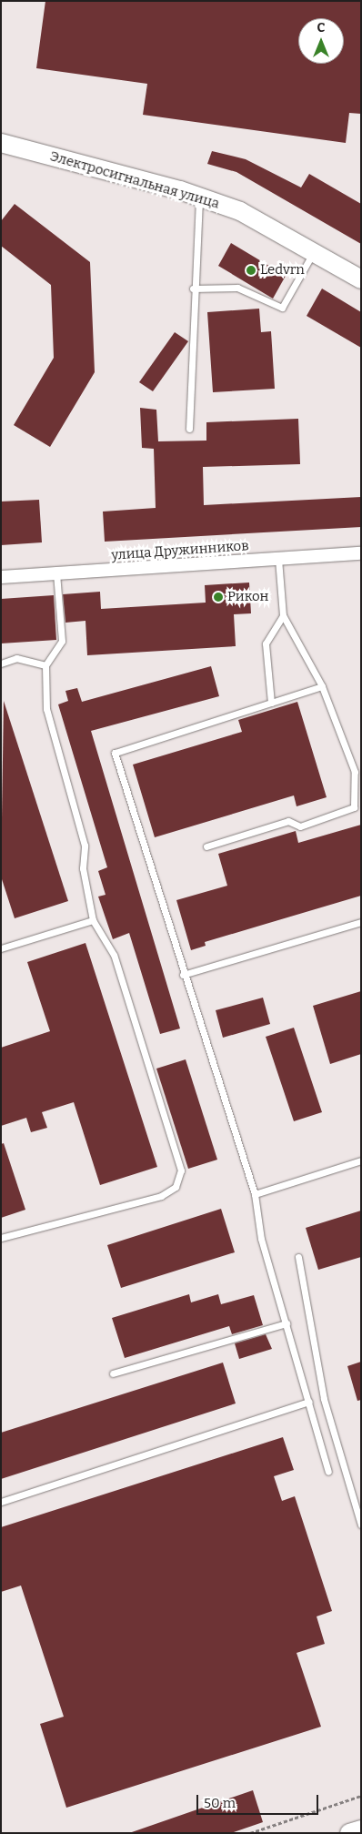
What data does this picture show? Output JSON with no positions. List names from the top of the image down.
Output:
{
  "streets": {
    "street": ["Электросигнальная улица", "улица Дружинников"]
  },
  "places": ["Ledvrn", "Рикон"],
  "scale_bar": "50 m",
  "north": "top"
}
